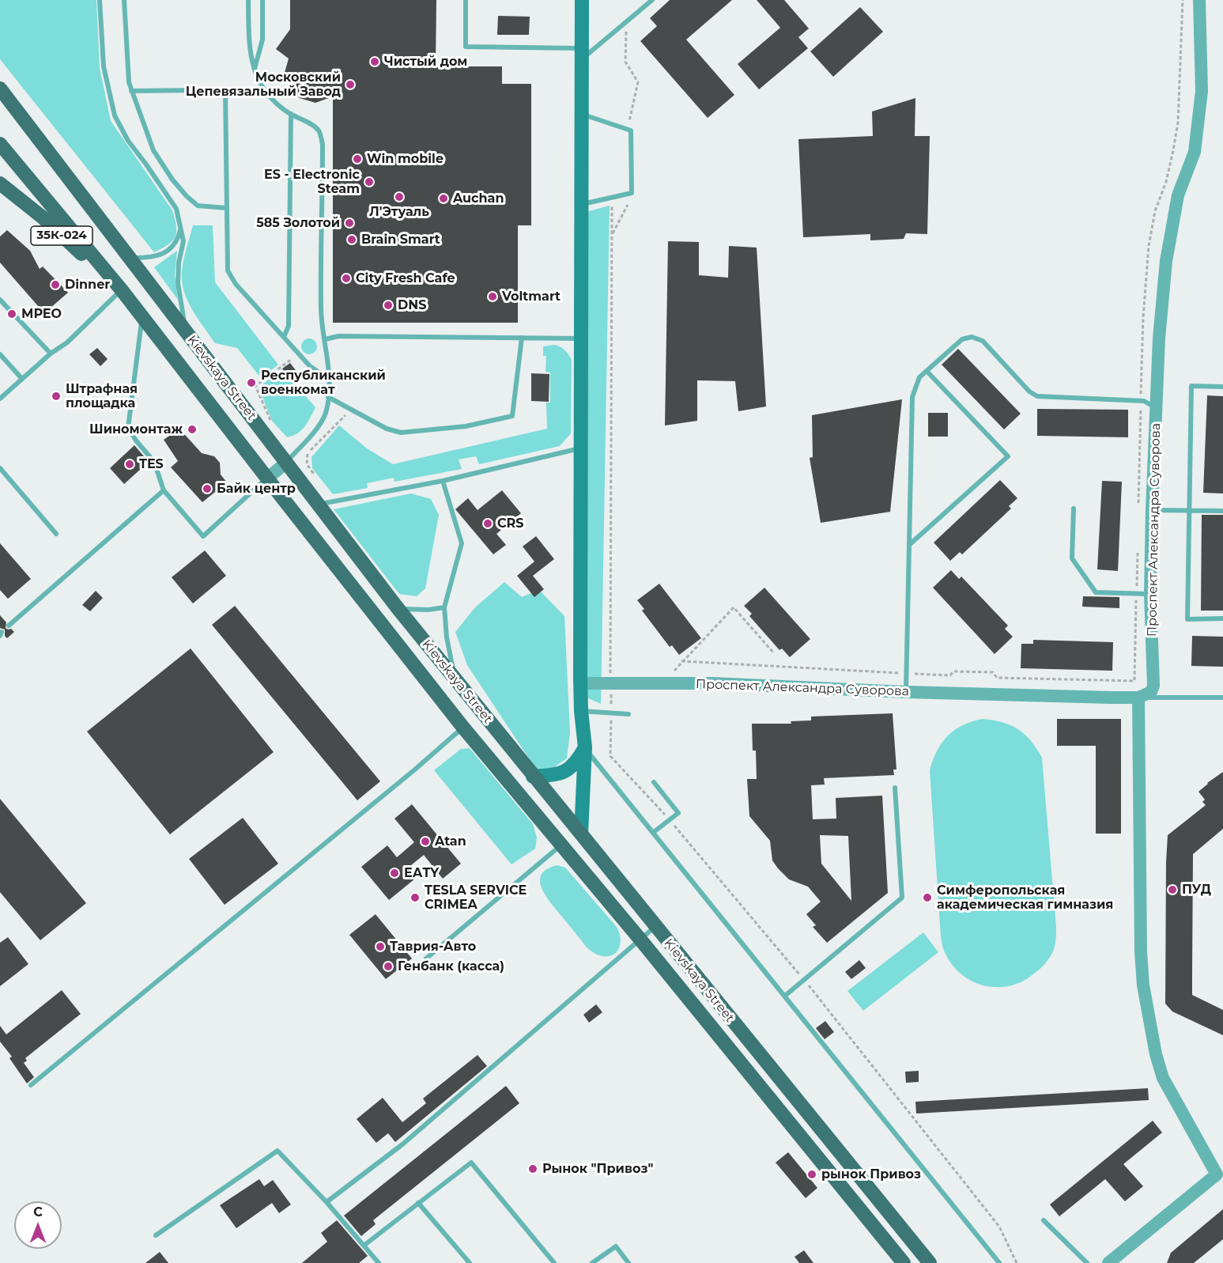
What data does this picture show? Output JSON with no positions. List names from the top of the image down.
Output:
{
  "streets": {
    "main road": ["35К-024", "Kievskaya Street"],
    "street": ["Проспект Александра Суворова"]
  },
  "crossings": [
    ["35К-024", "Kievskaya Street"]
  ],
  "places": [
    "Чистый дом",
    "Московский Цепевязальный Завод",
    "Win mobile",
    "ES - Electronic Steam",
    "Л'Этуаль",
    "Auchan",
    "585 Золотой",
    "Brain Smart",
    "City Fresh Cafe",
    "Dinner",
    "Voltmart",
    "DNS",
    "МРЕО",
    "Республиканский военкомат",
    "Штрафная площадка",
    "Шиномонтаж",
    "TES",
    "Байк центр",
    "CRS",
    "Atan",
    "EАTY",
    "ПУД",
    "TESLA SERVICE CRIMEA",
    "Симферопольская академическая гимназия",
    "Таврия-Авто",
    "Генбанк (касса)",
    "Рынок \"Привоз\"",
    "рынок Привоз"
  ],
  "north": "top"
}
